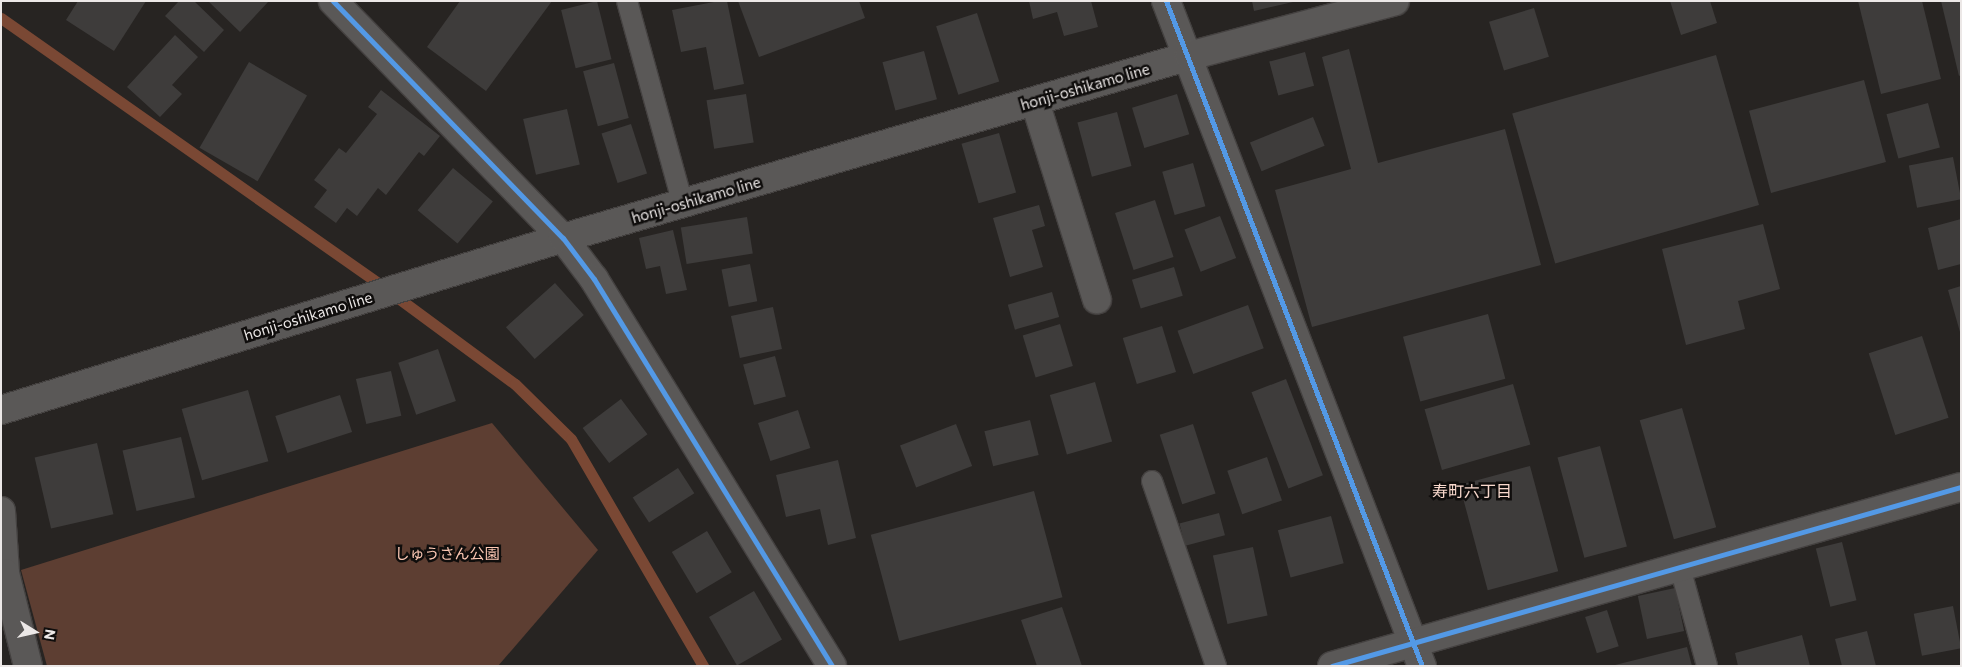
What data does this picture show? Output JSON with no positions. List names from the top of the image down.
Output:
{
  "streets": {
    "street": ["honji-oshikamo line"]
  },
  "districts": ["寿町六丁目"],
  "parks": ["しゅうさん公園"],
  "north": "right"
}
